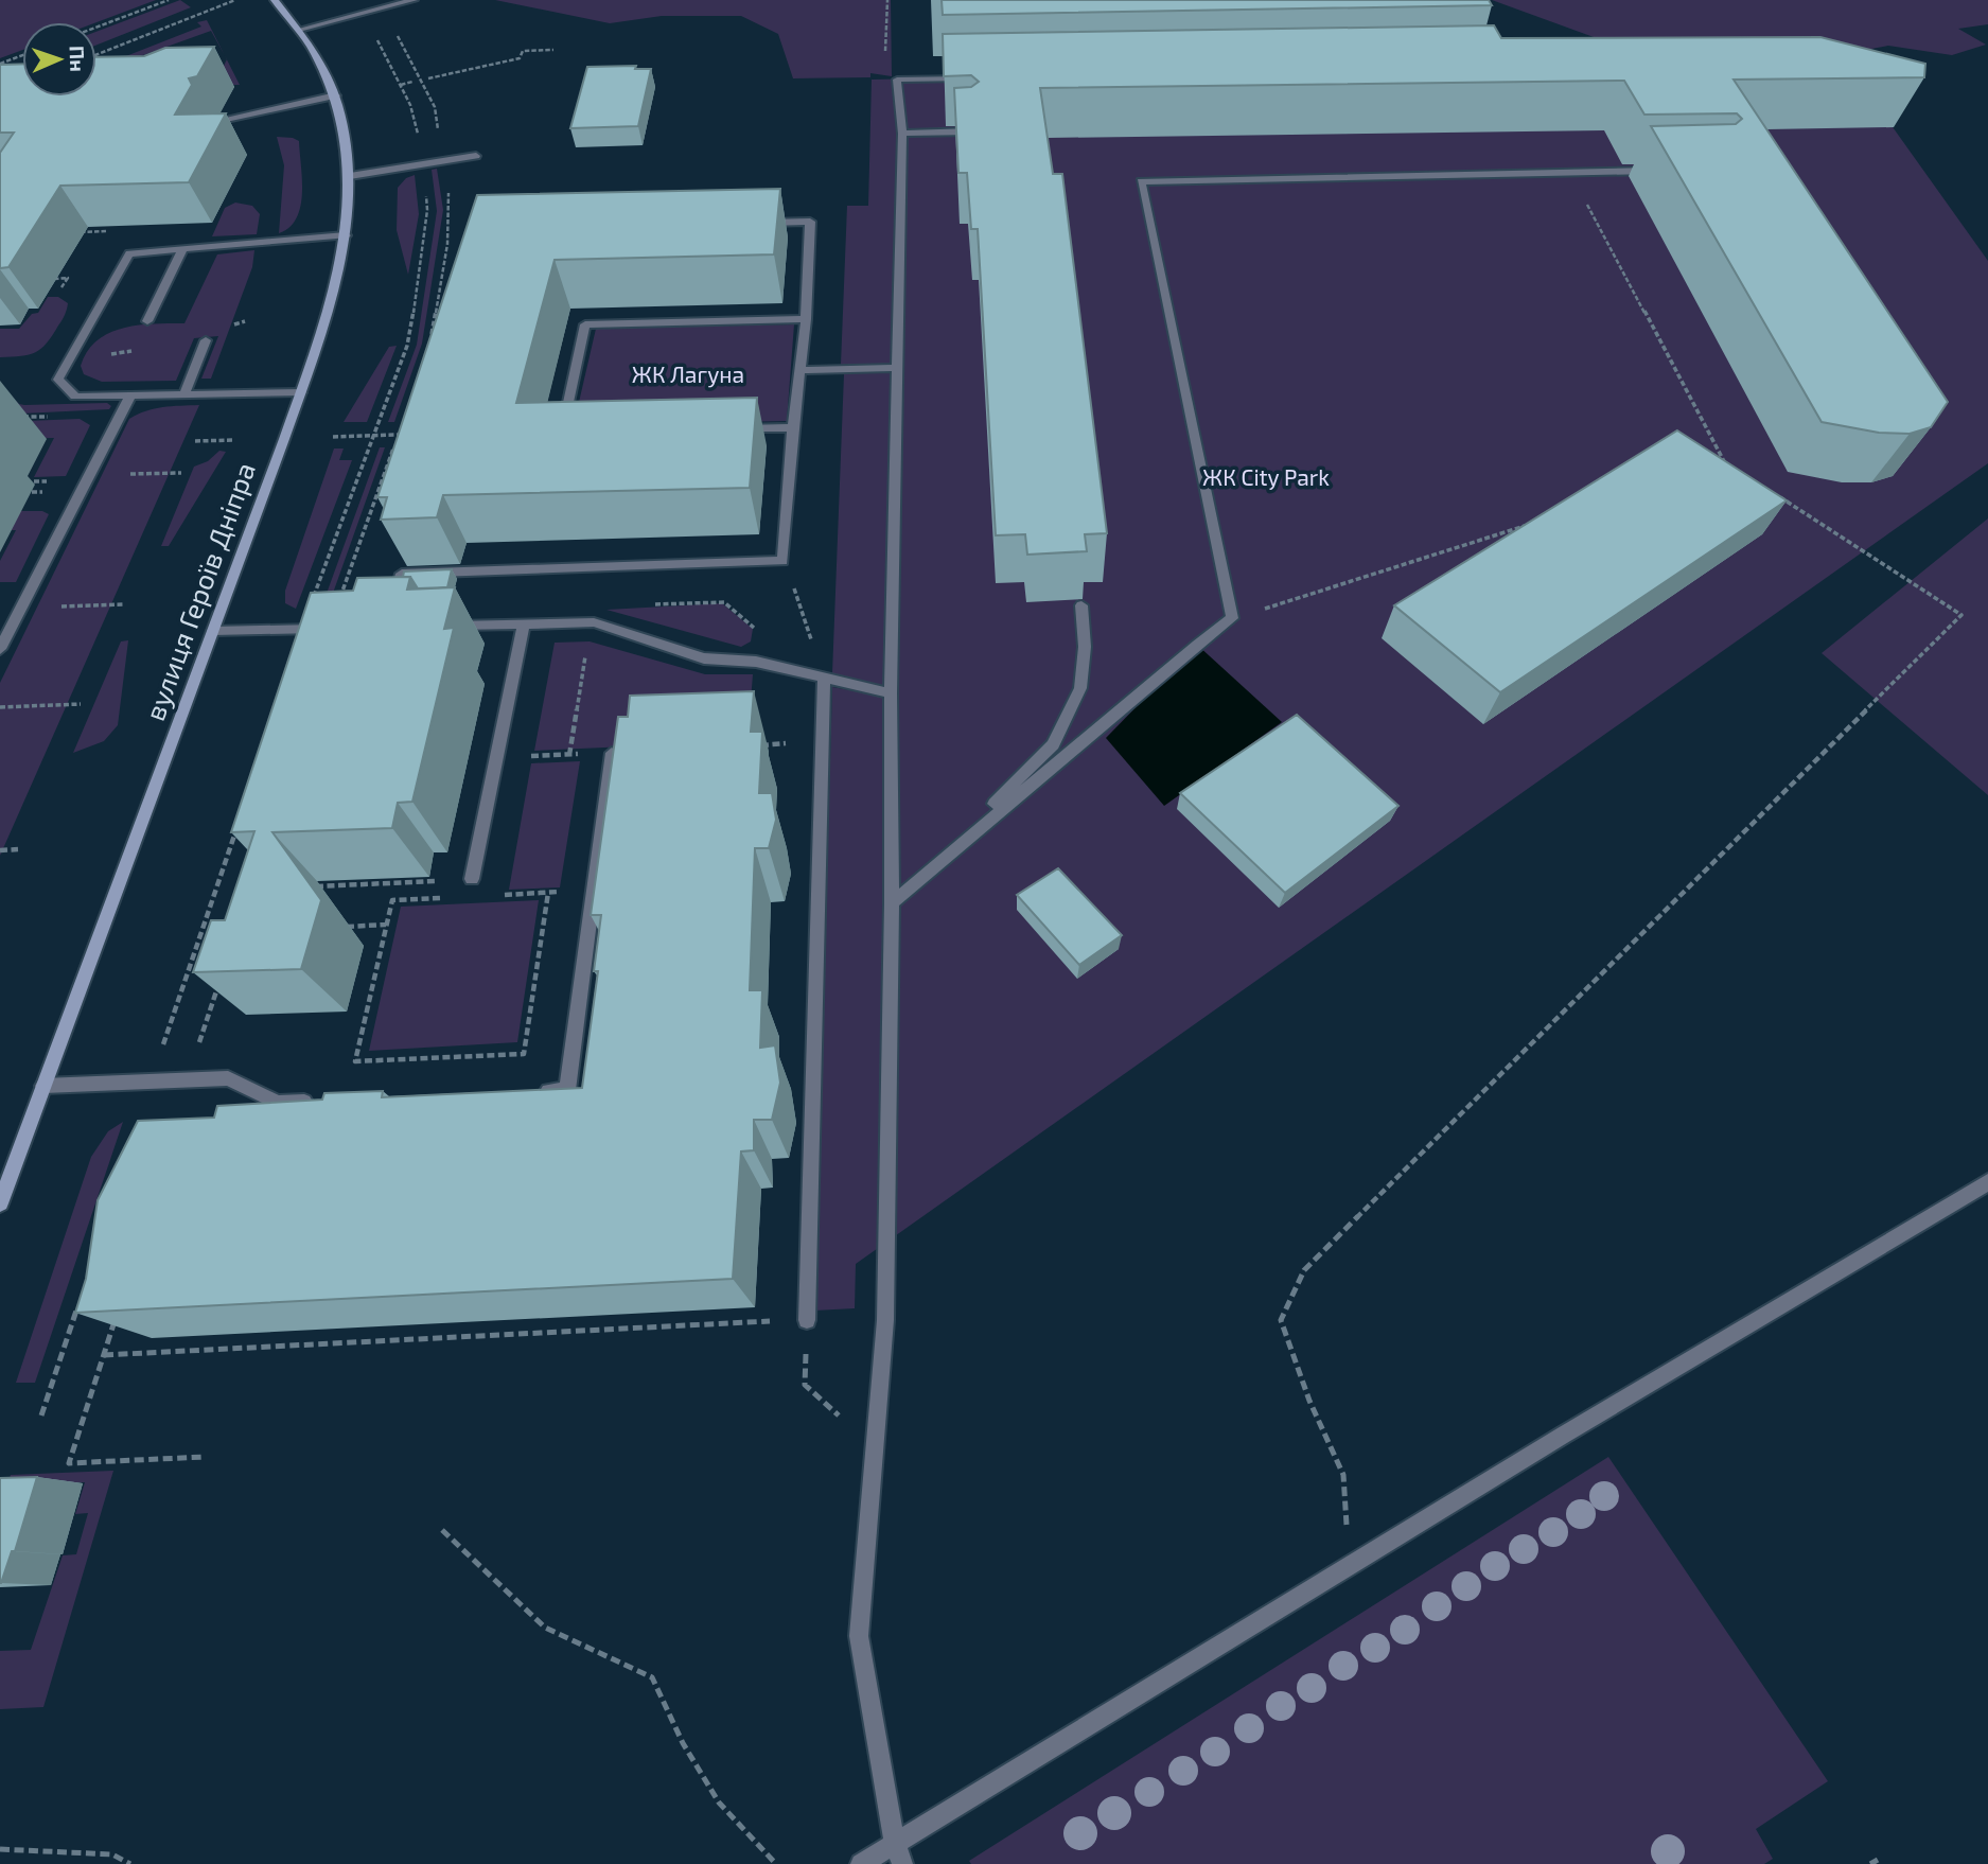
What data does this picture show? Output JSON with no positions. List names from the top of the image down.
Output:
{
  "streets": {
    "main road": ["вулиця Героїв Дніпра"]
  },
  "parks": ["ЖК Лагуна", "ЖК City Park"],
  "north": "right"
}
